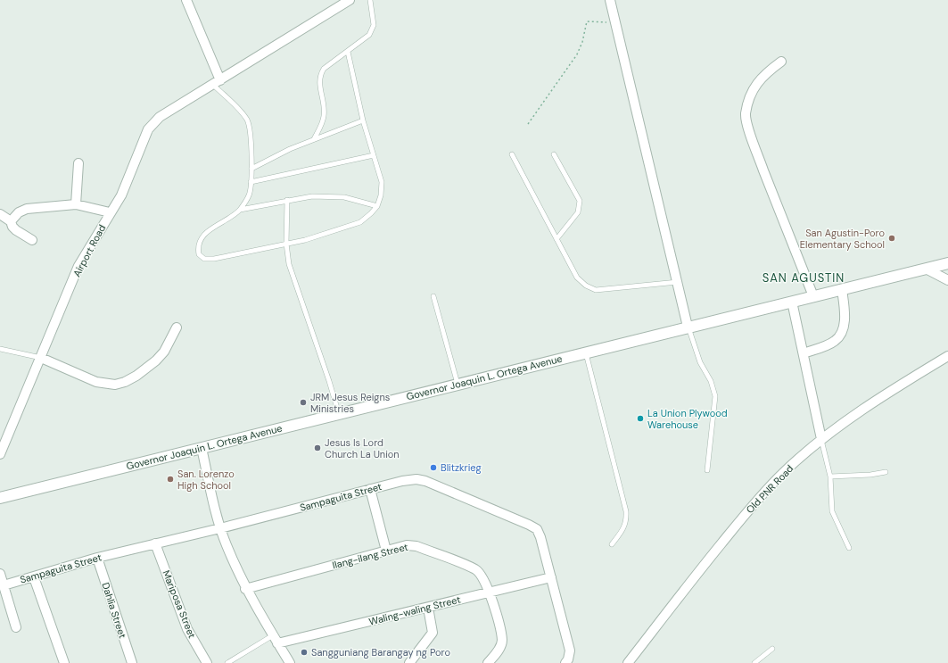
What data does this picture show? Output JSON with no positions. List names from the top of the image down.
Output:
{
  "streets": {
    "street": [
      "Airport Road",
      "Governor Joaquin L. Ortega Avenue",
      "Old PNR Road",
      "Sampaguita Street",
      "Ilang-ilang Street",
      "Mariposa Street",
      "Dahlia Street",
      "Waling-waling Street"
    ]
  },
  "crossings": [
    ["Sampaguita Street", "Mariposa Street"],
    ["Sampaguita Street", "Dahlia Street"],
    ["Sampaguita Street", "Waling-waling Street"],
    ["Ilang-ilang Street", "Waling-waling Street"]
  ],
  "districts": ["SAN AGUSTIN"],
  "places": [
    "San Agustin-Poro Elementary School",
    "JRM Jesus Reigns Ministries",
    "La Union Plywood Warehouse",
    "Jesus Is Lord Church La Union",
    "Blitzkrieg",
    "San. Lorenzo High School",
    "Sangguniang Barangay ng Poro"
  ]
}
